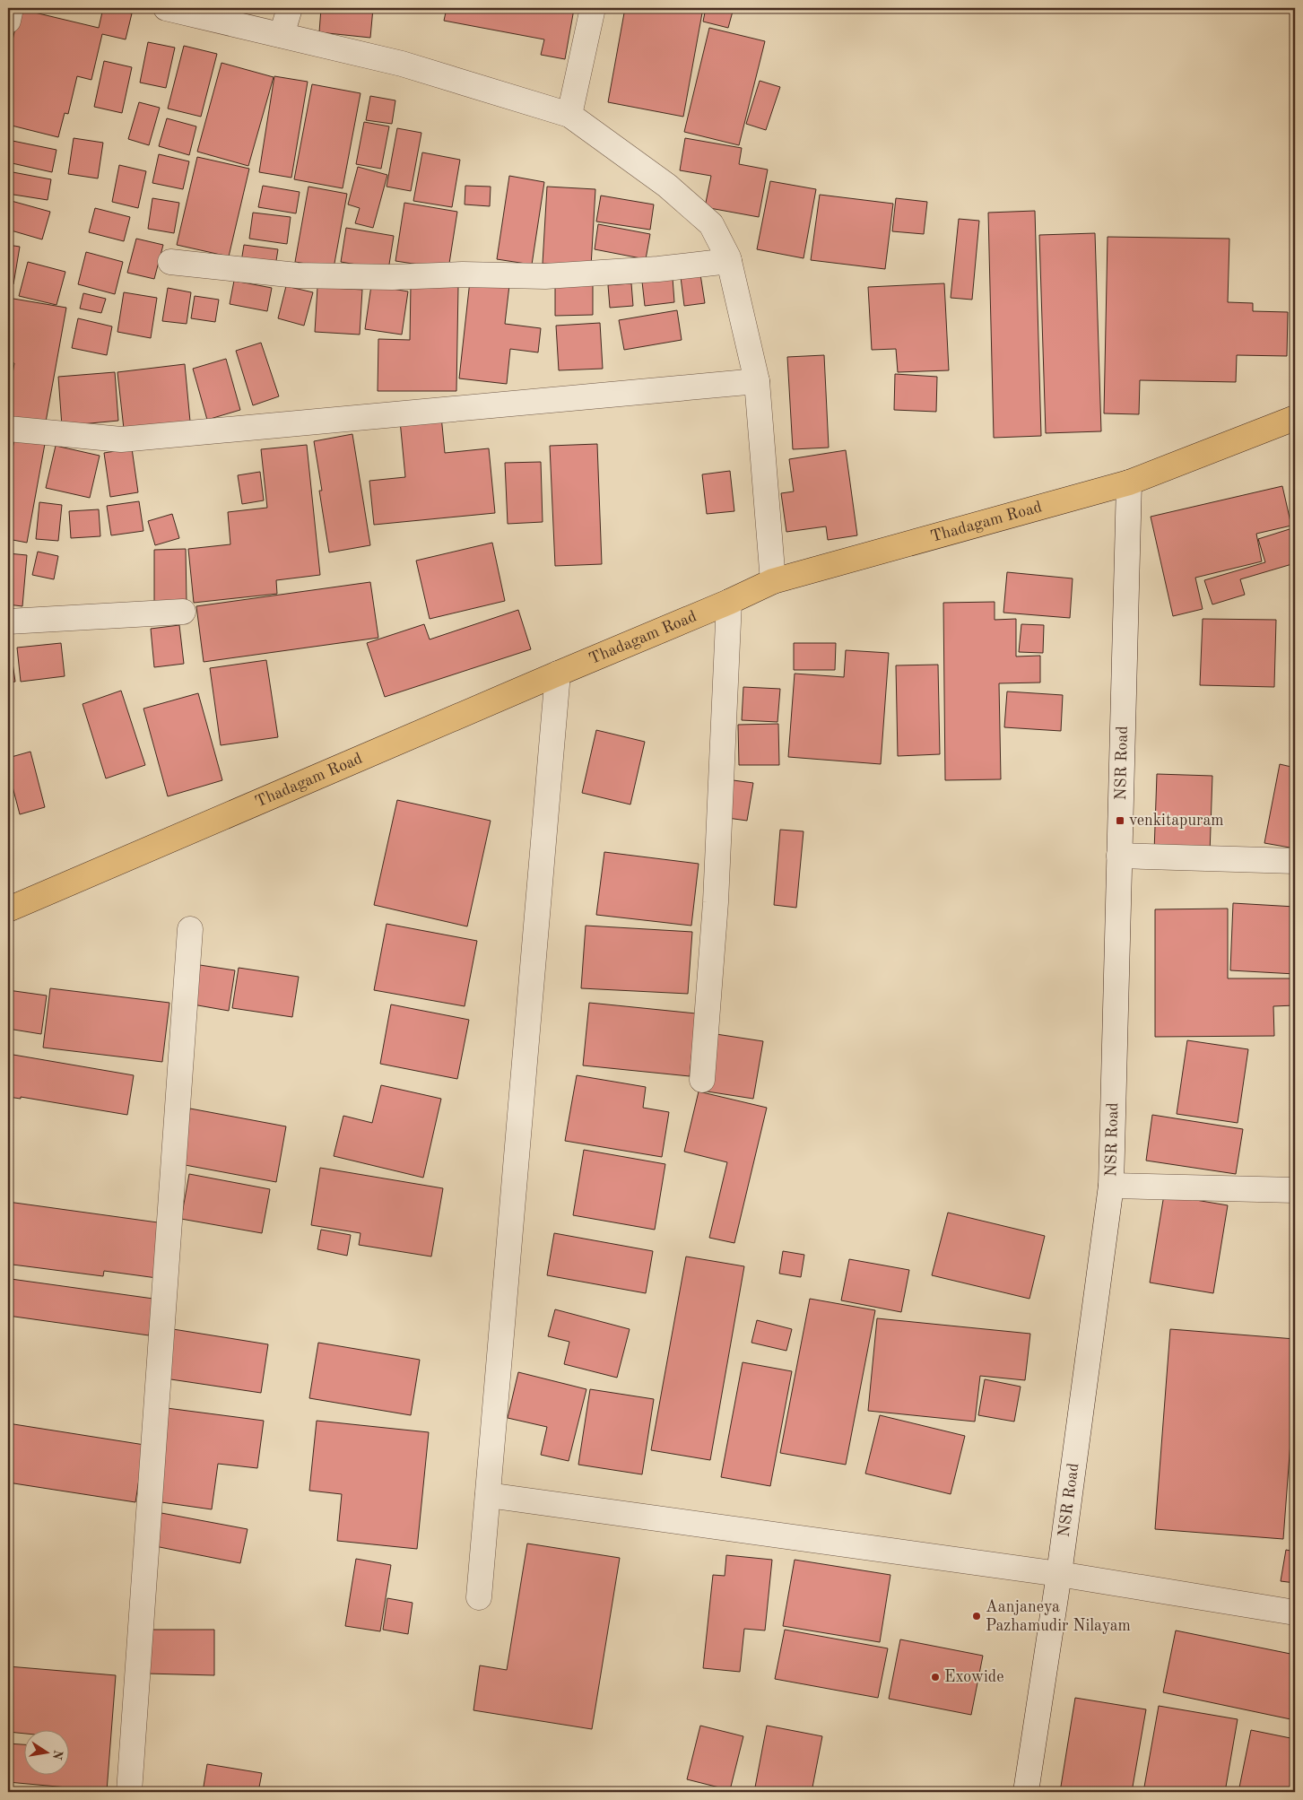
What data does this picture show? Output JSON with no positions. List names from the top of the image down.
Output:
{
  "streets": {
    "main road": ["Thadagam Road"],
    "street": ["NSR Road"]
  },
  "crossings": [
    ["Thadagam Road", "NSR Road"]
  ],
  "places": {
    "transit": ["venkitapuram"],
    "other": ["Aanjaneya Pazhamudir Nilayam", "Exowide"]
  },
  "north": "right"
}
